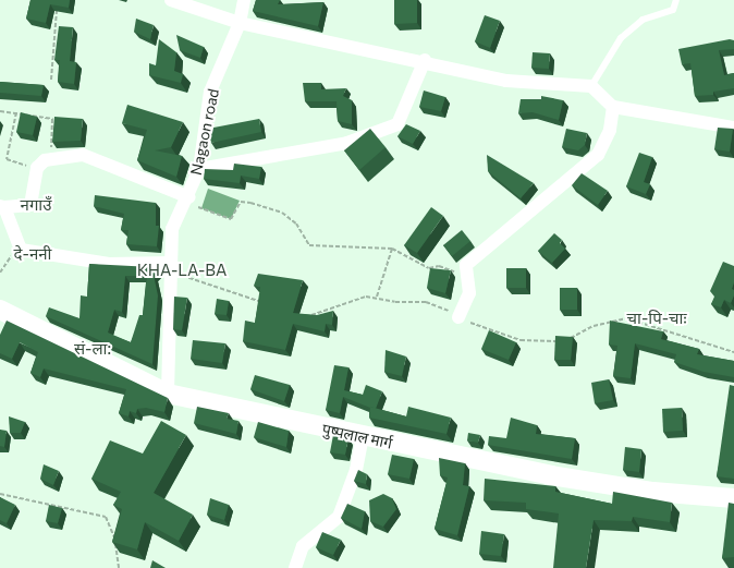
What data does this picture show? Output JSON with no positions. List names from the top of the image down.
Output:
{
  "streets": {
    "street": ["Nagaon road", "पुष्पलाल मार्ग"]
  },
  "crossings": [
    ["Nagaon road", "पुष्पलाल मार्ग"]
  ],
  "districts": [
    "नगाउँ",
    "दे-ननी",
    "KHA-LA-BA",
    "चा-पि-चाः",
    "सं-ला:"
  ]
}
